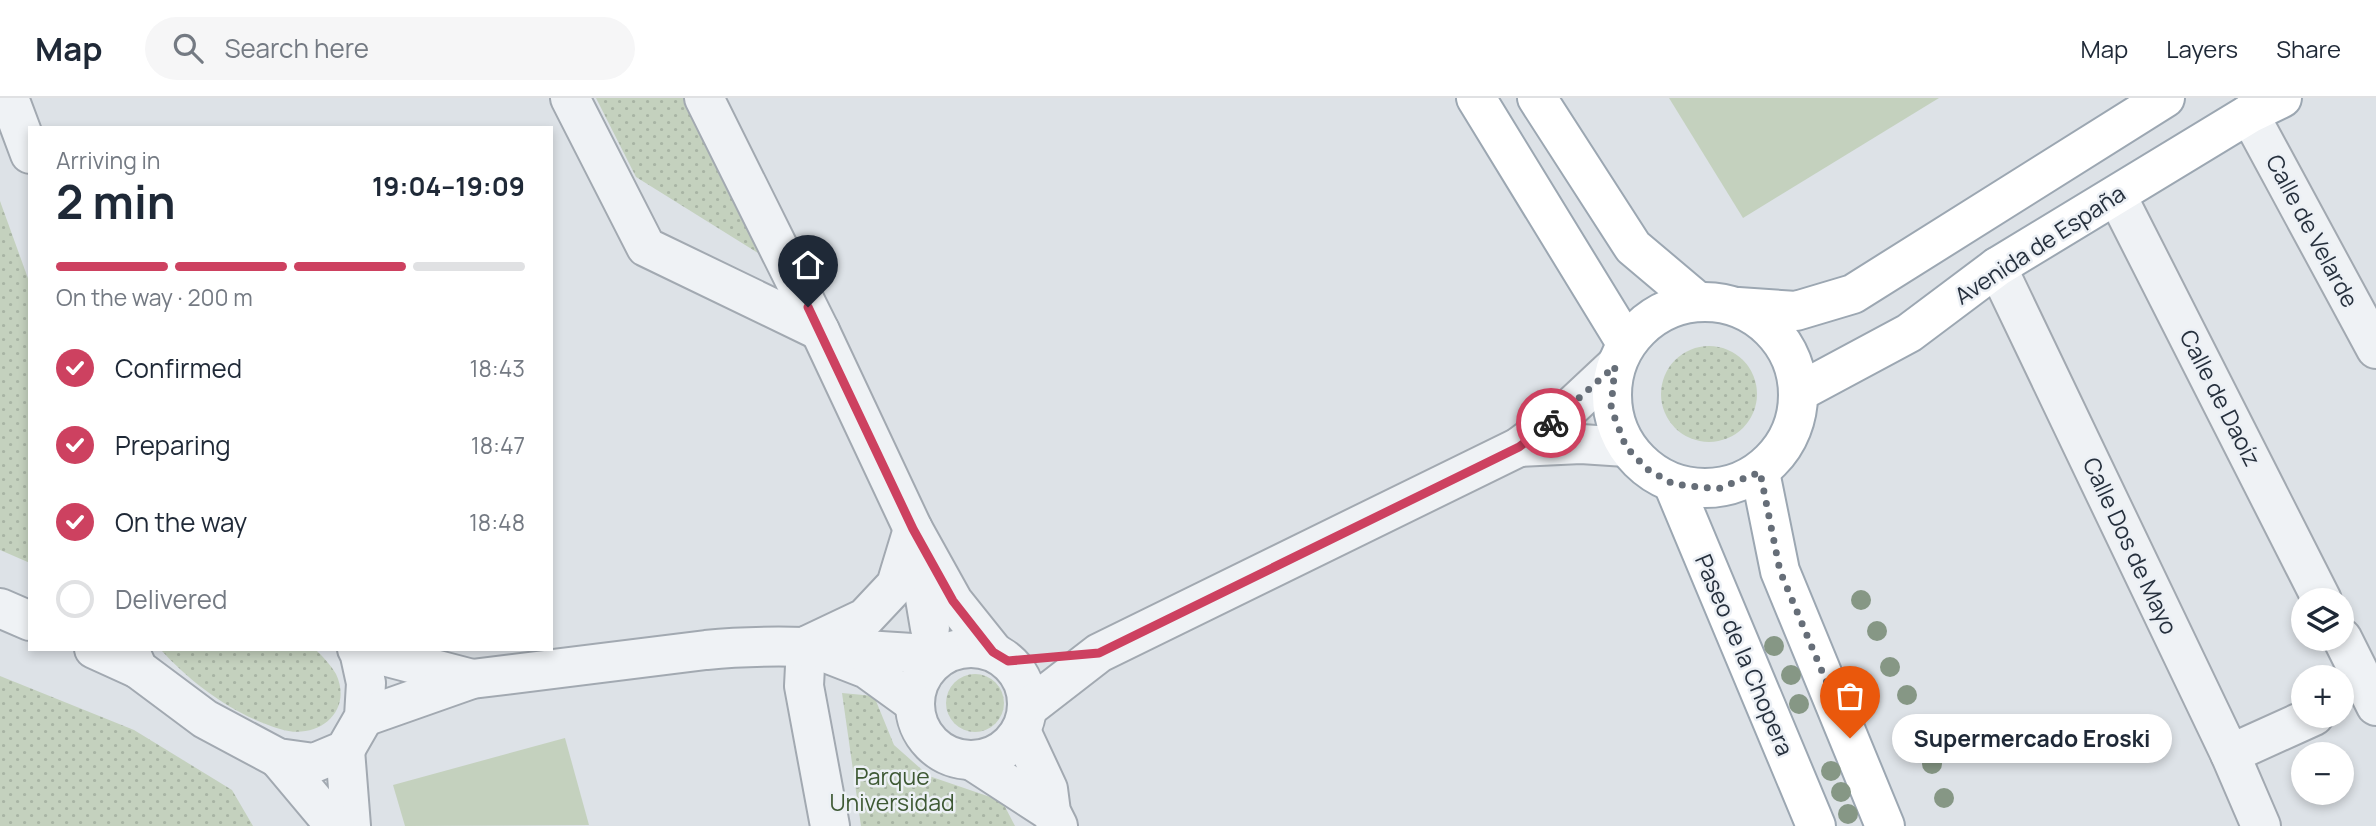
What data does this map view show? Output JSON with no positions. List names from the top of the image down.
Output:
{
  "streets": {
    "main road": ["Avenida de España", "Paseo de la Chopera"],
    "street": ["Calle de Velarde", "Calle de Daoíz", "Calle Dos de Mayo"]
  },
  "crossings": [
    ["Calle de Velarde", "Avenida de España"],
    ["Avenida de España", "Calle de Daoíz"],
    ["Avenida de España", "Calle Dos de Mayo"],
    ["Avenida de España", "Paseo de la Chopera"]
  ],
  "parks": ["Parque Universidad"],
  "places": ["Supermercado Eroski"],
  "page": {
    "header": "Map",
    "search": "Search here",
    "nav": ["Map", "Layers", "Share"],
    "heading": ["2 min", "Arriving in", "19:04–19:09"],
    "bar": "On the way · 200 m",
    "list": [
      ["Confirmed", "18:43"],
      ["Preparing", "18:47"],
      ["On the way", "18:48"],
      "Delivered"
    ],
    "map_buttons": ["+", "−"],
    "bubble": "Supermercado Eroski"
  }
}
